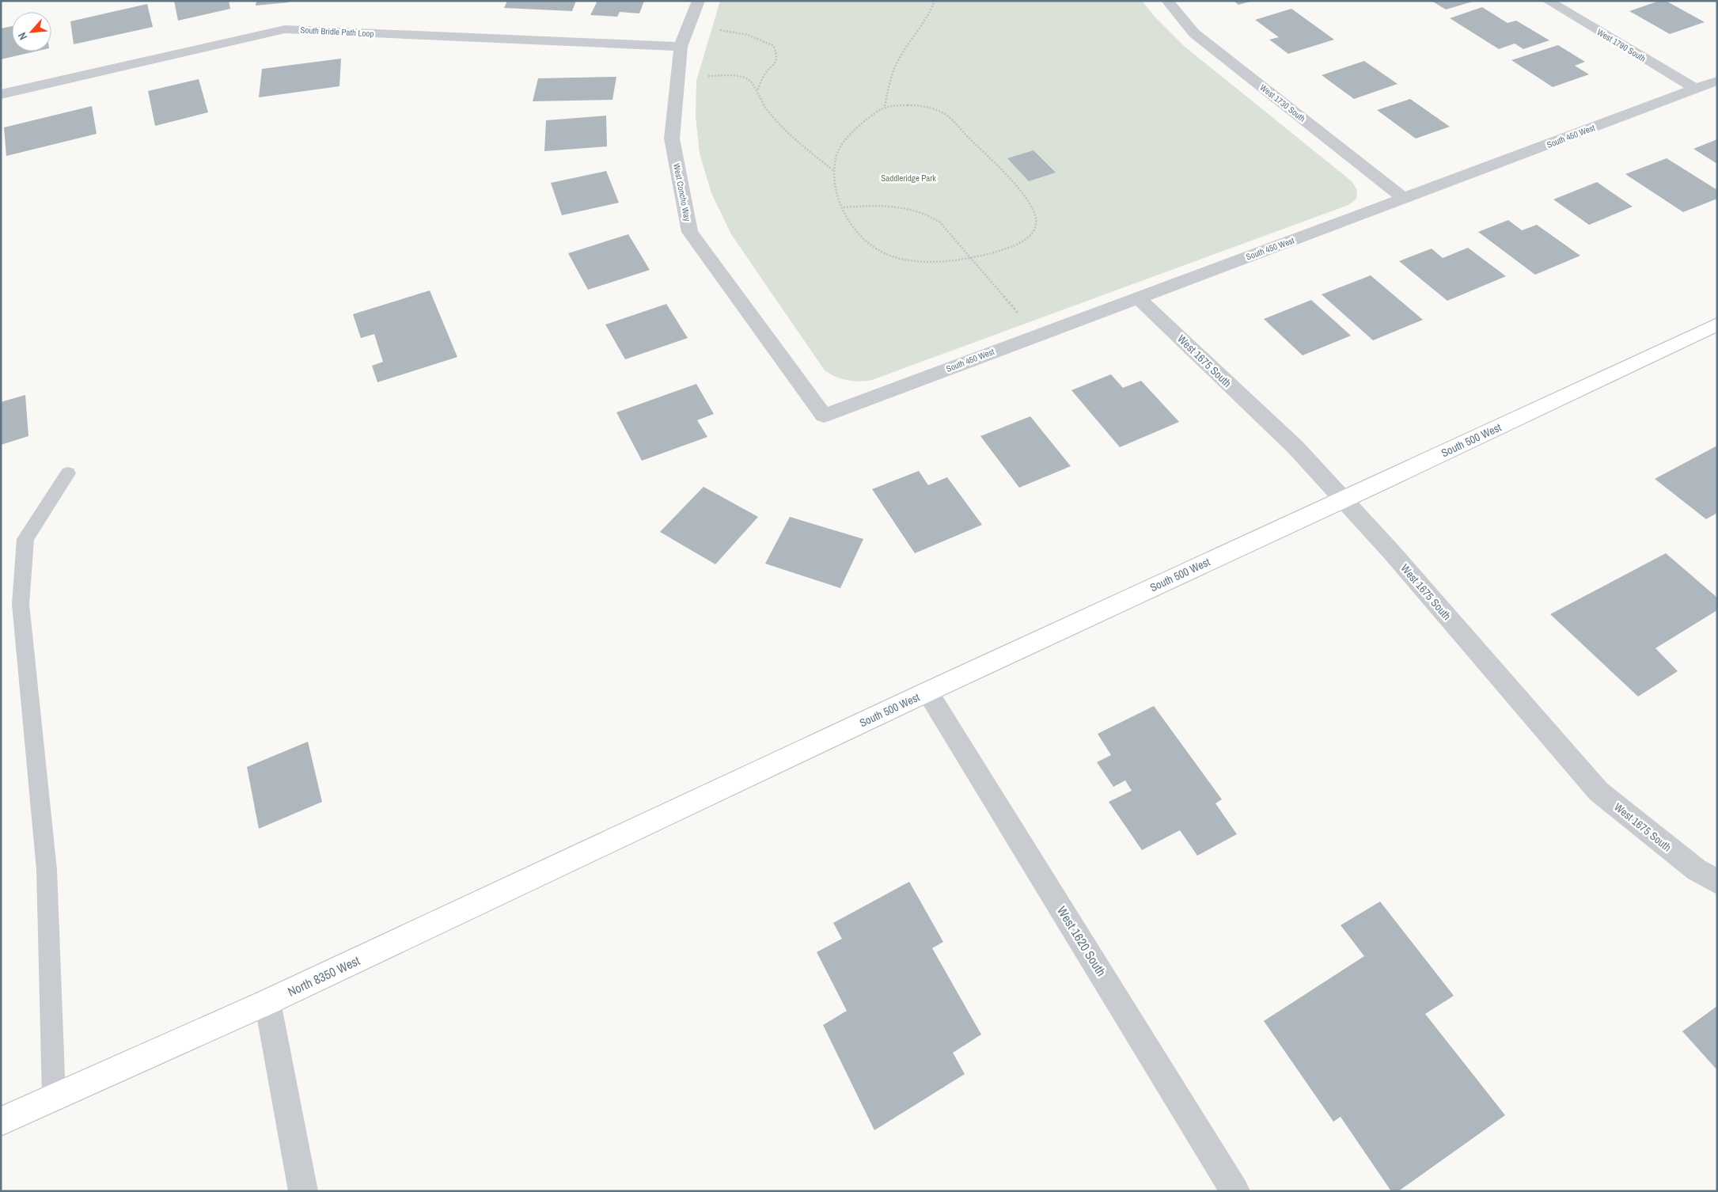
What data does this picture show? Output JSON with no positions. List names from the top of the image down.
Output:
{
  "streets": {
    "street": [
      "South Bridle Path Loop",
      "West 1790 South",
      "West 1730 South",
      "South 450 West",
      "West Concho Way",
      "West 1675 South",
      "South 500 West",
      "West 1620 South",
      "North 8350 West"
    ]
  },
  "crossings": [
    ["South Bridle Path Loop", "West Concho Way"],
    ["West 1790 South", "South 450 West"],
    ["West 1730 South", "South 450 West"],
    ["South 450 West", "West Concho Way"],
    ["South 450 West", "West 1675 South"],
    ["West 1675 South", "South 500 West"],
    ["South 500 West", "West 1620 South"],
    ["South 500 West", "North 8350 West"]
  ],
  "parks": ["Saddleridge Park"],
  "north": "bottom left"
}
